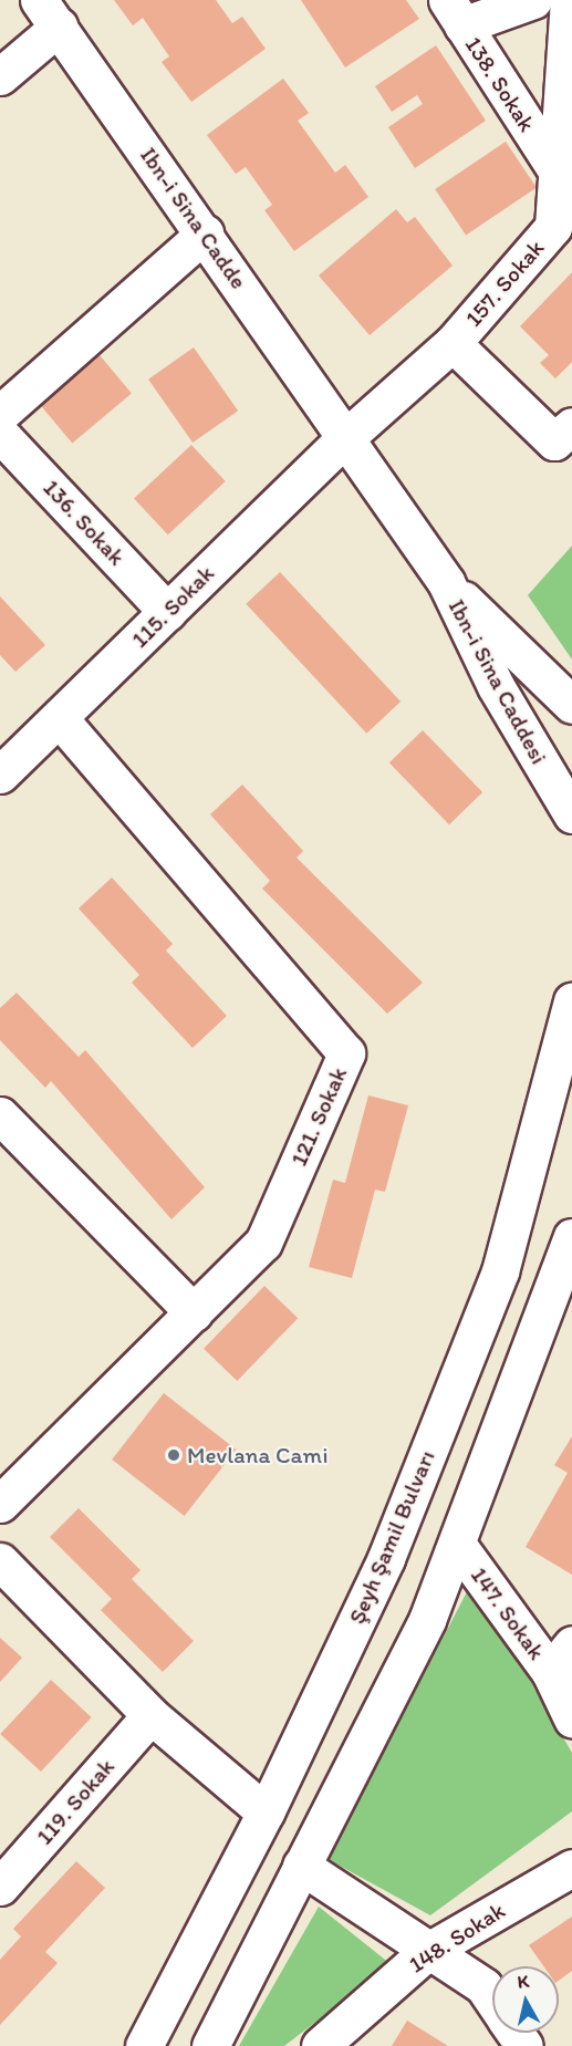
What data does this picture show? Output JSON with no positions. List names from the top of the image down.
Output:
{
  "streets": {
    "street": [
      "138. Sokak",
      "Ibn-i Sina Cadde",
      "157. Sokak",
      "136. Sokak",
      "115. Sokak",
      "Ibn-i Sina Caddesi",
      "121. Sokak",
      "Şeyh Şamil Bulvarı",
      "147. Sokak",
      "119. Sokak",
      "148. Sokak"
    ]
  },
  "crossings": [
    ["138. Sokak", "157. Sokak"],
    ["Ibn-i Sina Cadde", "157. Sokak"],
    ["Ibn-i Sina Cadde", "115. Sokak"],
    ["Ibn-i Sina Cadde", "Ibn-i Sina Caddesi"],
    ["157. Sokak", "115. Sokak"],
    ["157. Sokak", "Ibn-i Sina Caddesi"],
    ["136. Sokak", "115. Sokak"],
    ["115. Sokak", "Ibn-i Sina Caddesi"],
    ["115. Sokak", "121. Sokak"]
  ],
  "places": ["Mevlana Cami"],
  "north": "top"
}
